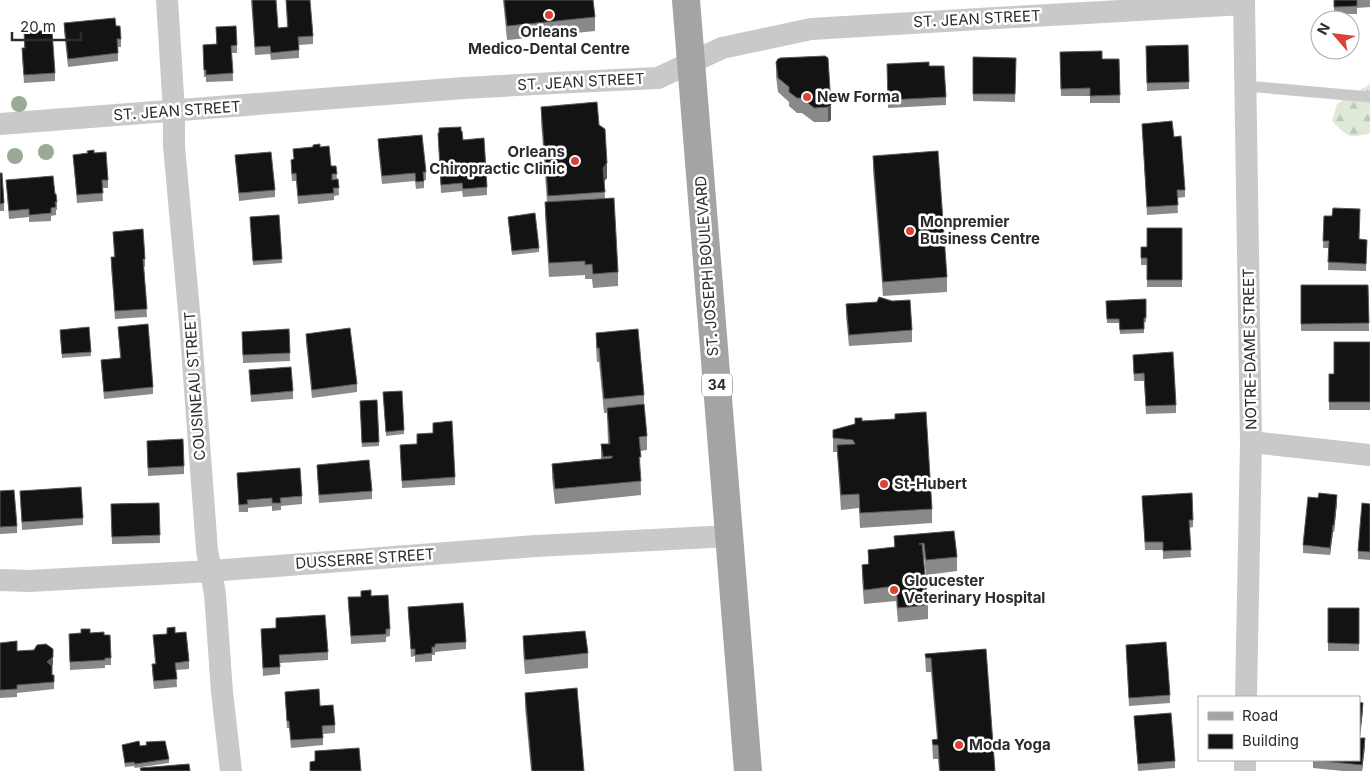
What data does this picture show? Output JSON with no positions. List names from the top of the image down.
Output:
{
  "streets": {
    "main road": ["ST. JOSEPH BOULEVARD", "34"],
    "street": [
      "ST. JEAN STREET",
      "NOTRE-DAME STREET",
      "COUSINEAU STREET",
      "DUSSERRE STREET"
    ]
  },
  "crossings": [
    ["ST. JEAN STREET", "ST. JOSEPH BOULEVARD"],
    ["ST. JEAN STREET", "NOTRE-DAME STREET"],
    ["ST. JEAN STREET", "COUSINEAU STREET"],
    ["ST. JOSEPH BOULEVARD", "DUSSERRE STREET"],
    ["COUSINEAU STREET", "DUSSERRE STREET"]
  ],
  "places": [
    "Orleans Medico-Dental Centre",
    "New Forma",
    "Orleans Chiropractic Clinic",
    "Monpremier Business Centre",
    "St-Hubert",
    "Gloucester Veterinary Hospital",
    "Moda Yoga"
  ],
  "legend": ["Road", "Building"],
  "scale_bar": "20 m",
  "north": "top left"
}
